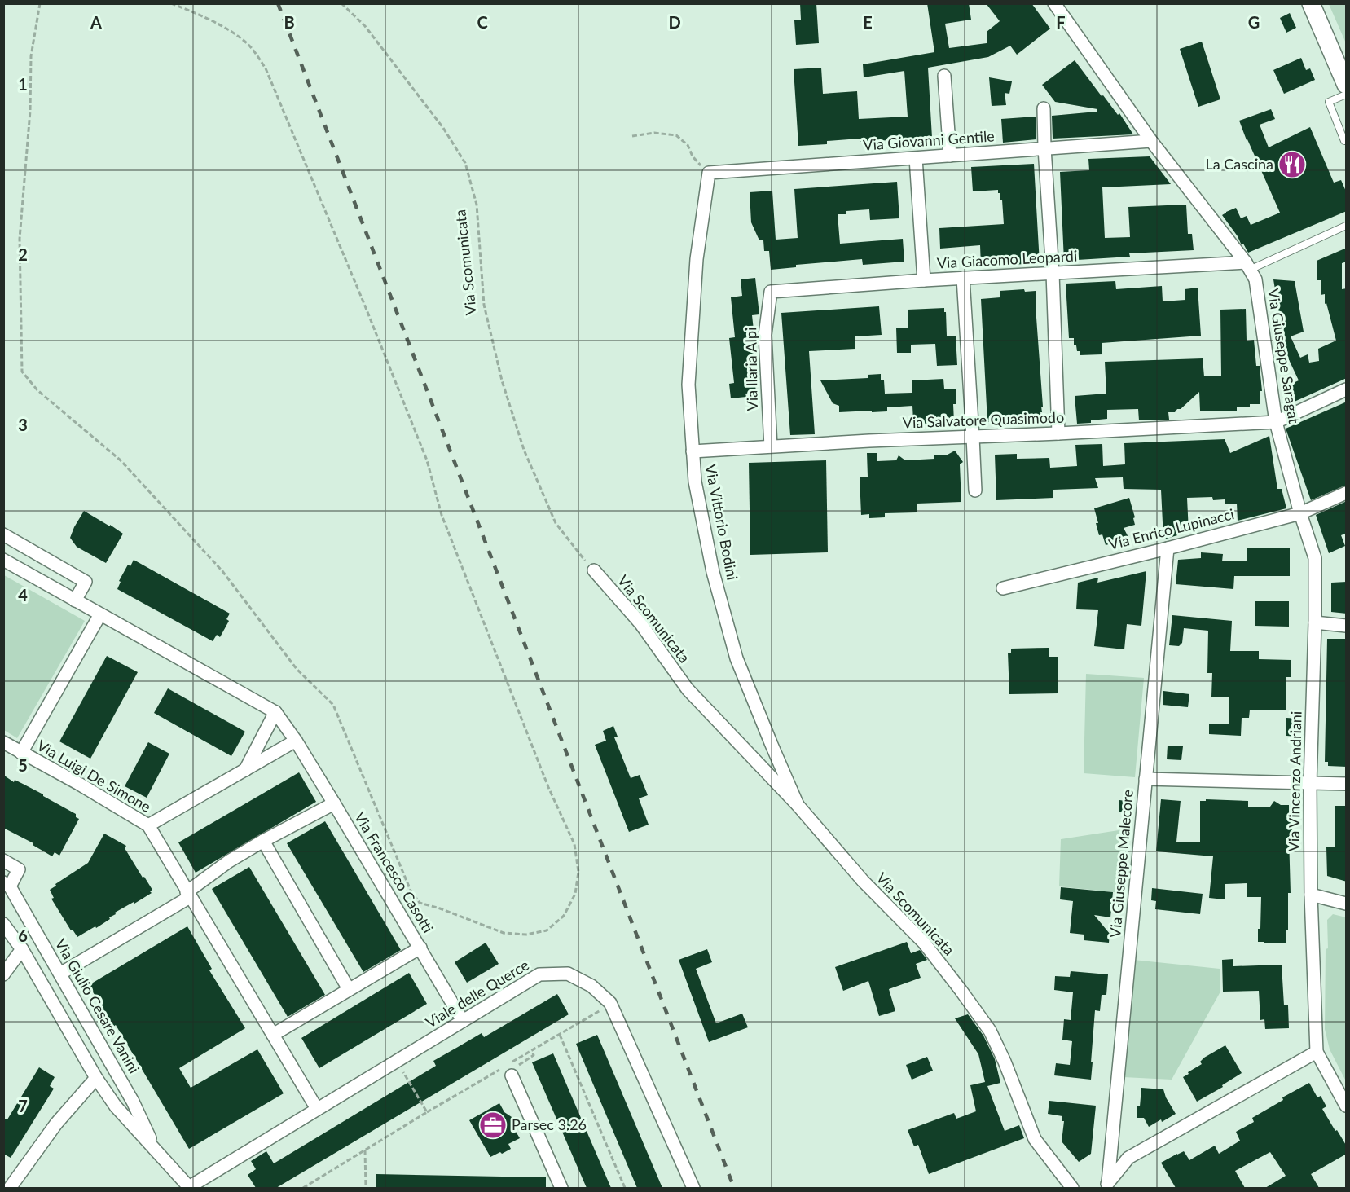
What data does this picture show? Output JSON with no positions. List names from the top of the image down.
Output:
{
  "streets": {
    "street": [
      "Via Giovanni Gentile",
      "Via Giacomo Leopardi",
      "Via Scomunicata",
      "Via Giuseppe Saragat",
      "Via Ilaria Alpi",
      "Via Salvatore Quasimodo",
      "Via Vittorio Bodini",
      "Via Enrico Lupinacci",
      "Via Luigi De Simone",
      "Via Vincenzo Andriani",
      "Via Giuseppe Malecore",
      "Via Francesco Casotti",
      "Viale delle Querce",
      "Via Giulio Cesare Vanini"
    ]
  },
  "crossings": [
    ["Via Giovanni Gentile", "Via Giuseppe Saragat"],
    ["Via Giovanni Gentile", "Via Vittorio Bodini"],
    ["Via Giacomo Leopardi", "Via Giuseppe Saragat"],
    ["Via Giacomo Leopardi", "Via Ilaria Alpi"],
    ["Via Scomunicata", "Via Vittorio Bodini"],
    ["Via Giuseppe Saragat", "Via Salvatore Quasimodo"],
    ["Via Giuseppe Saragat", "Via Enrico Lupinacci"],
    ["Via Giuseppe Saragat", "Via Vincenzo Andriani"],
    ["Via Ilaria Alpi", "Via Salvatore Quasimodo"],
    ["Via Salvatore Quasimodo", "Via Vittorio Bodini"],
    ["Via Enrico Lupinacci", "Via Vincenzo Andriani"],
    ["Via Enrico Lupinacci", "Via Giuseppe Malecore"],
    ["Via Luigi De Simone", "Viale delle Querce"],
    ["Via Francesco Casotti", "Viale delle Querce"]
  ],
  "places": {
    "restaurant": ["La Cascina"],
    "office": ["Parsec 3.26"]
  },
  "grid": {
    "columns": [
      "A",
      "B",
      "C",
      "D",
      "E",
      "F",
      "G"
    ],
    "rows": [
      "1",
      "2",
      "3",
      "4",
      "5",
      "6",
      "7"
    ]
  }
}
